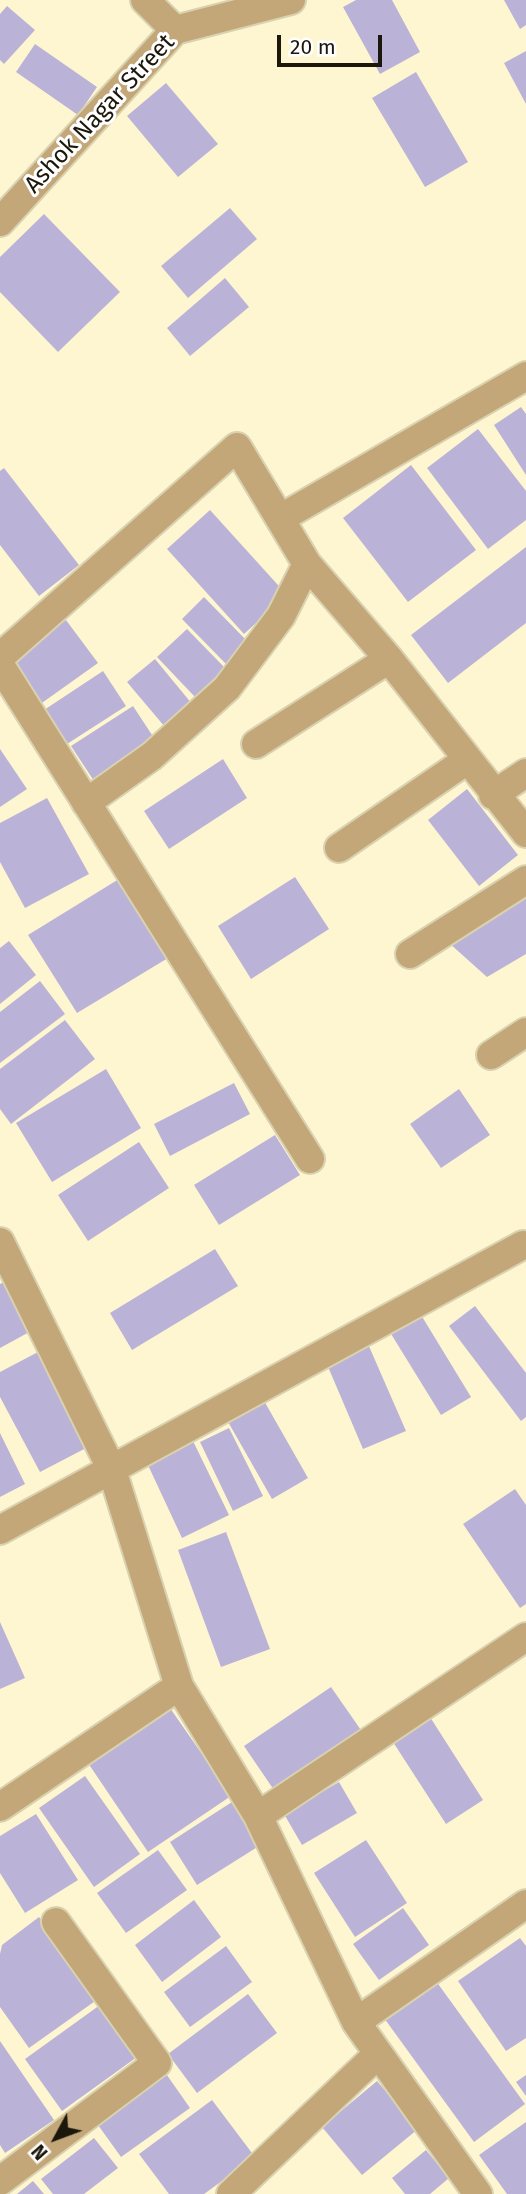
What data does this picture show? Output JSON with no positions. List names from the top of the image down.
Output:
{
  "streets": {
    "street": ["Ashok Nagar Street"]
  },
  "scale_bar": "20 m",
  "north": "bottom left"
}
